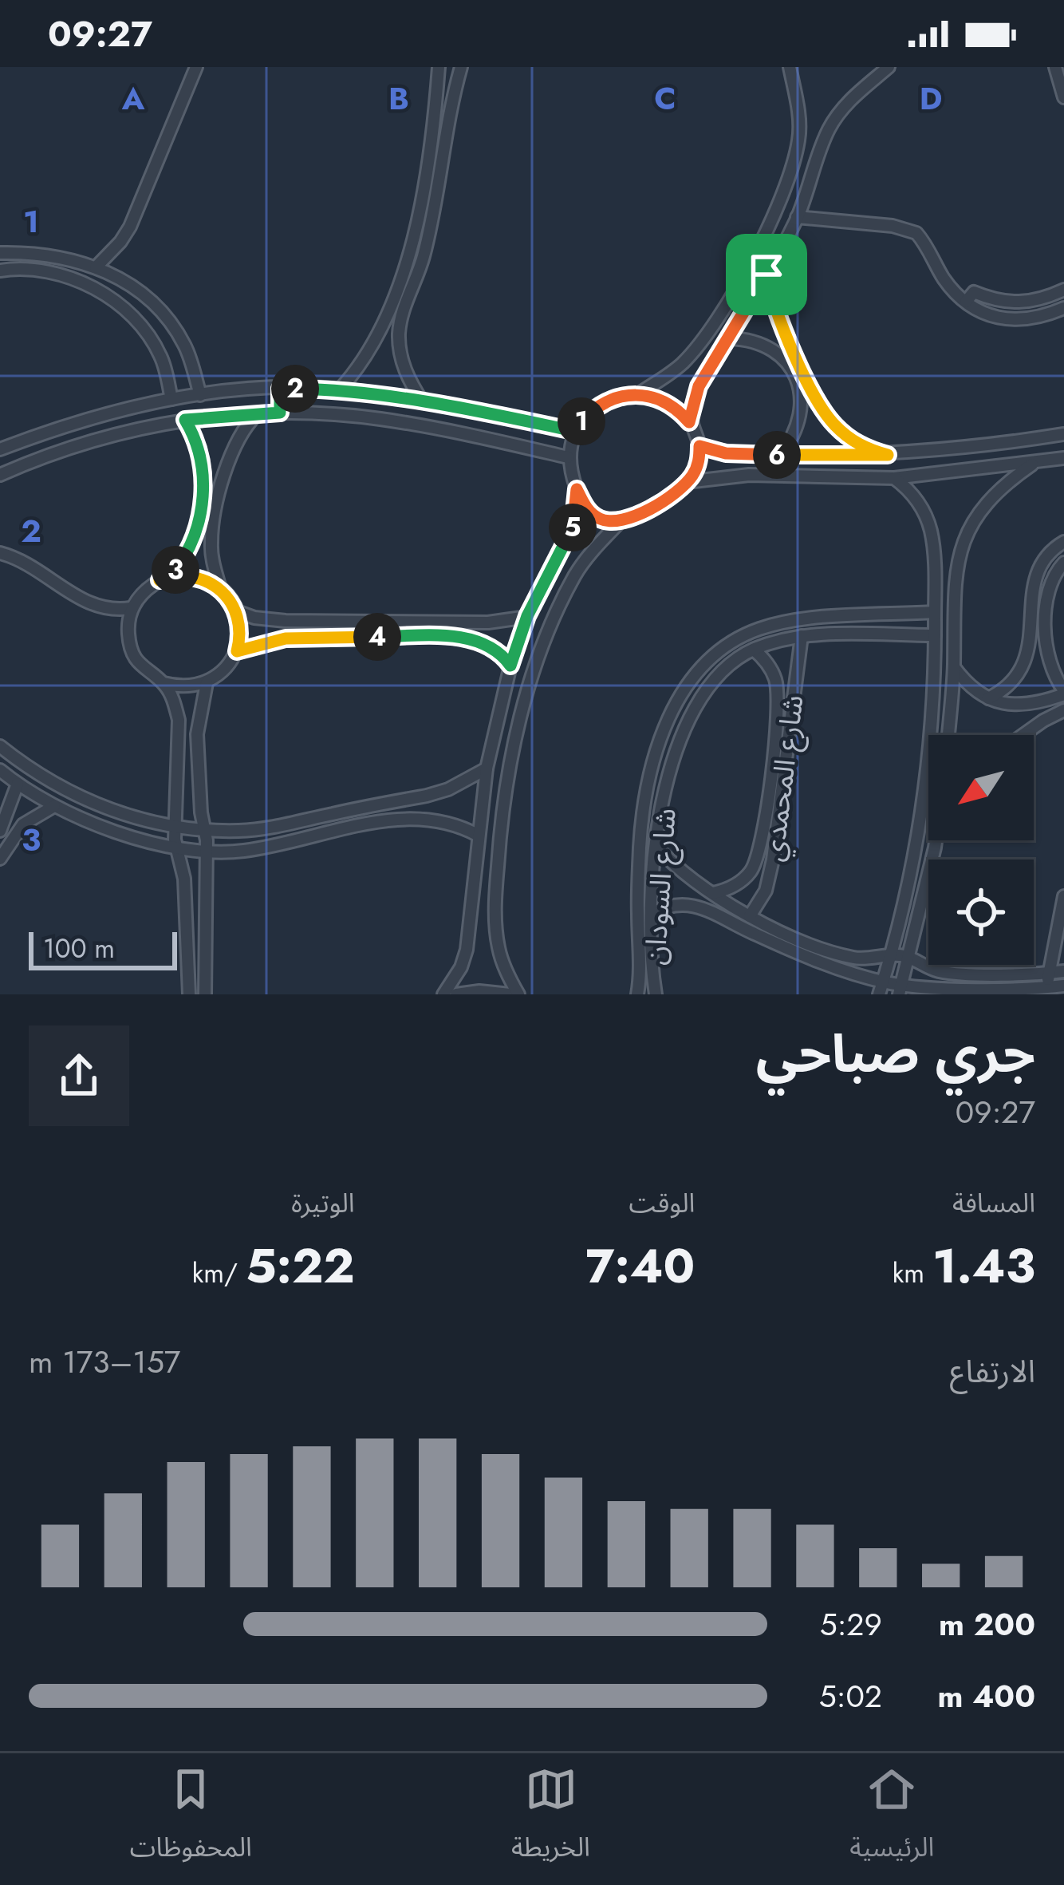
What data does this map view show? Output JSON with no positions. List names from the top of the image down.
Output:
{
  "streets": {
    "street": ["شارع المحمدي", "شارع السودان"]
  },
  "crossings": [
    ["شارع المحمدي", "شارع السودان"]
  ],
  "scale_bar": "100 m",
  "north": "bottom left",
  "page": {
    "status": "09:27",
    "pins": [
      "2",
      "1",
      "6",
      "5",
      "3",
      "4"
    ],
    "scale": "100 m",
    "heading": ["جري صباحي", "09:27"],
    "stats": [
      ["المسافة", "1.43 km"],
      ["الوقت", "7:40"],
      ["الوتيرة", "5:22 /km"]
    ],
    "chart": ["الارتفاع", "157–173 m"],
    "list": [
      {
        "name": "200 m",
        "note": "5:29"
      },
      {
        "name": "400 m",
        "note": "5:02"
      }
    ],
    "tabs": ["الرئيسية", "الخريطة", "المحفوظات"]
  },
  "grid": {
    "columns": [
      "A",
      "B",
      "C",
      "D"
    ],
    "rows": ["1", "2", "3"]
  }
}
